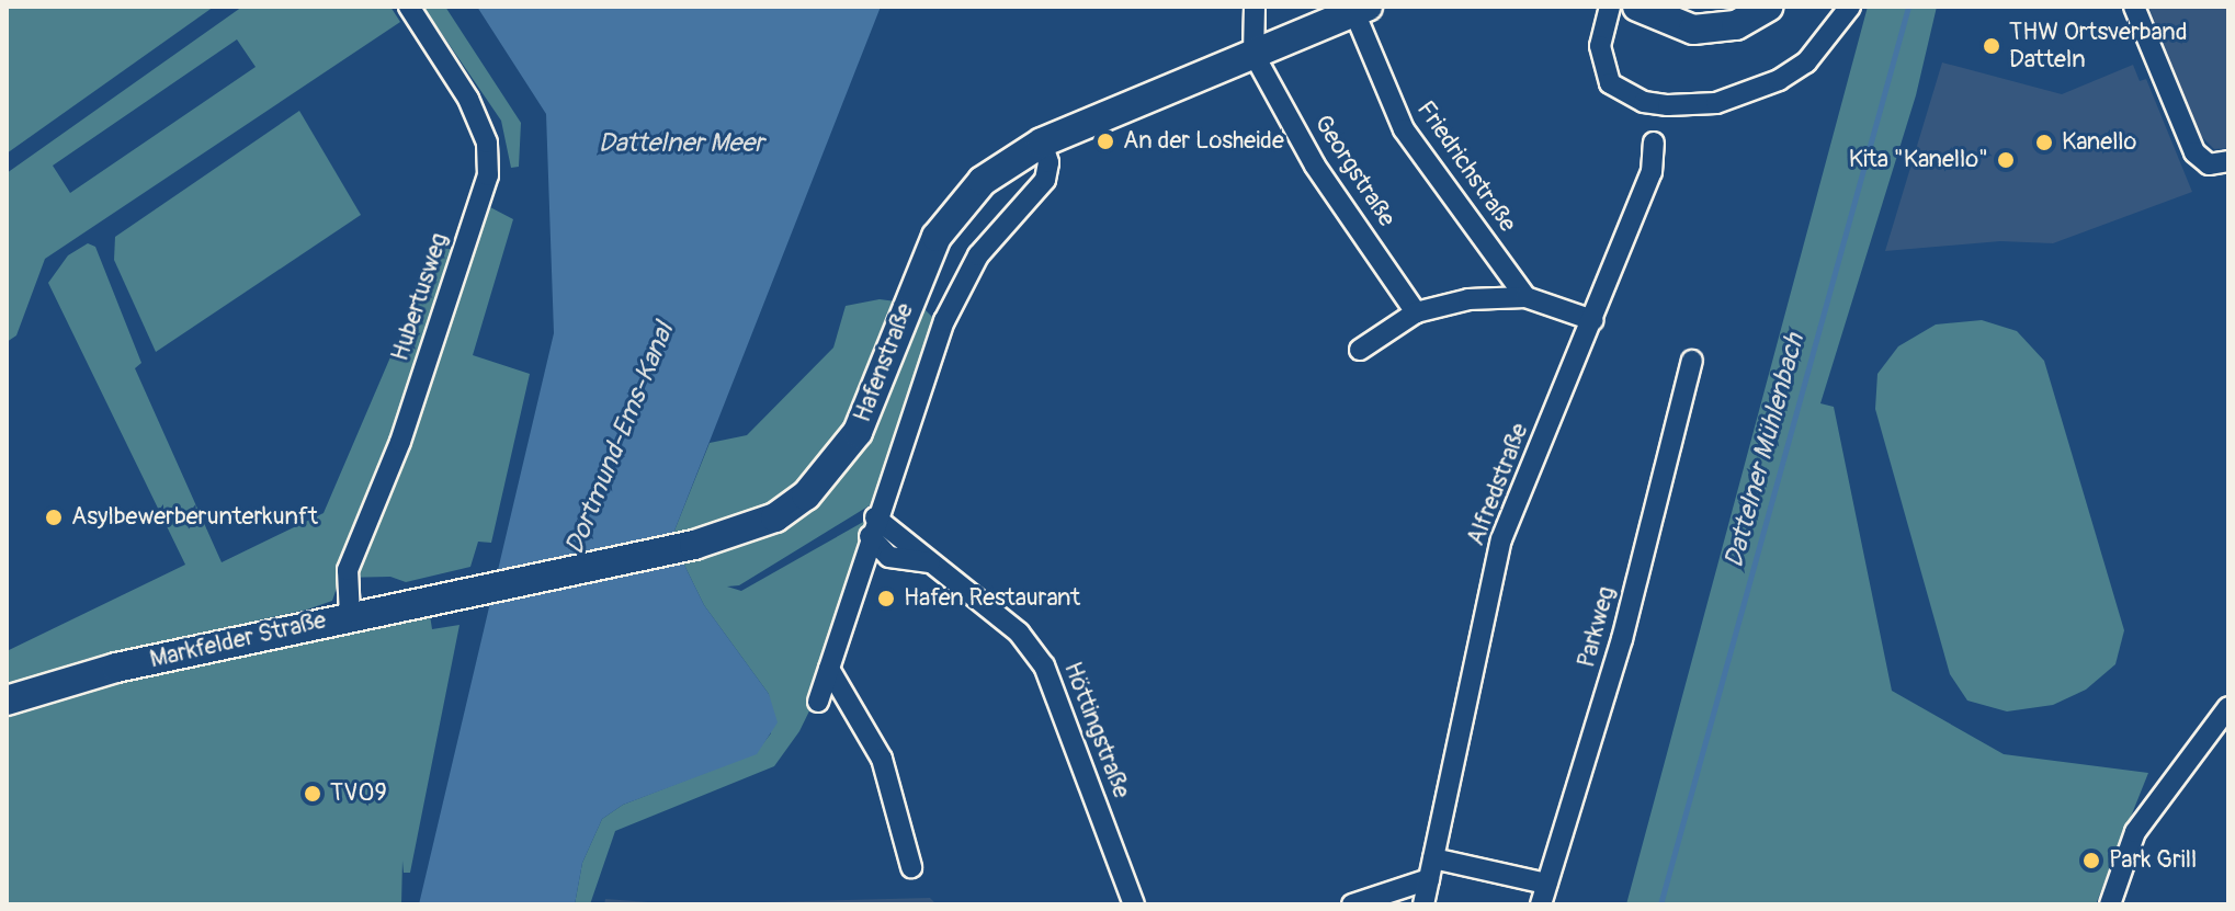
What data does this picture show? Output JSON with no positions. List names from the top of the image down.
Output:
{
  "streets": {
    "street": [
      "Friedrichstraße",
      "Georgstraße",
      "Hubertusweg",
      "Hafenstraße",
      "Alfredstraße",
      "Parkweg",
      "Markfelder Straße",
      "Höttingstraße"
    ]
  },
  "crossings": [
    ["Friedrichstraße", "Hafenstraße"],
    ["Georgstraße", "Hafenstraße"],
    ["Hubertusweg", "Markfelder Straße"],
    ["Hafenstraße", "Markfelder Straße"],
    ["Hafenstraße", "Höttingstraße"]
  ],
  "water": ["Dattelner Meer", "Dortmund-Ems-Kanal", "Dattelner Mühlenbach"],
  "places": [
    "THW Ortsverband Datteln",
    "An der Losheide",
    "Kanello",
    "Kita \"Kanello\"",
    "Asylbewerberunterkunft",
    "Hafen Restaurant",
    "TV09",
    "Park Grill"
  ]
}
